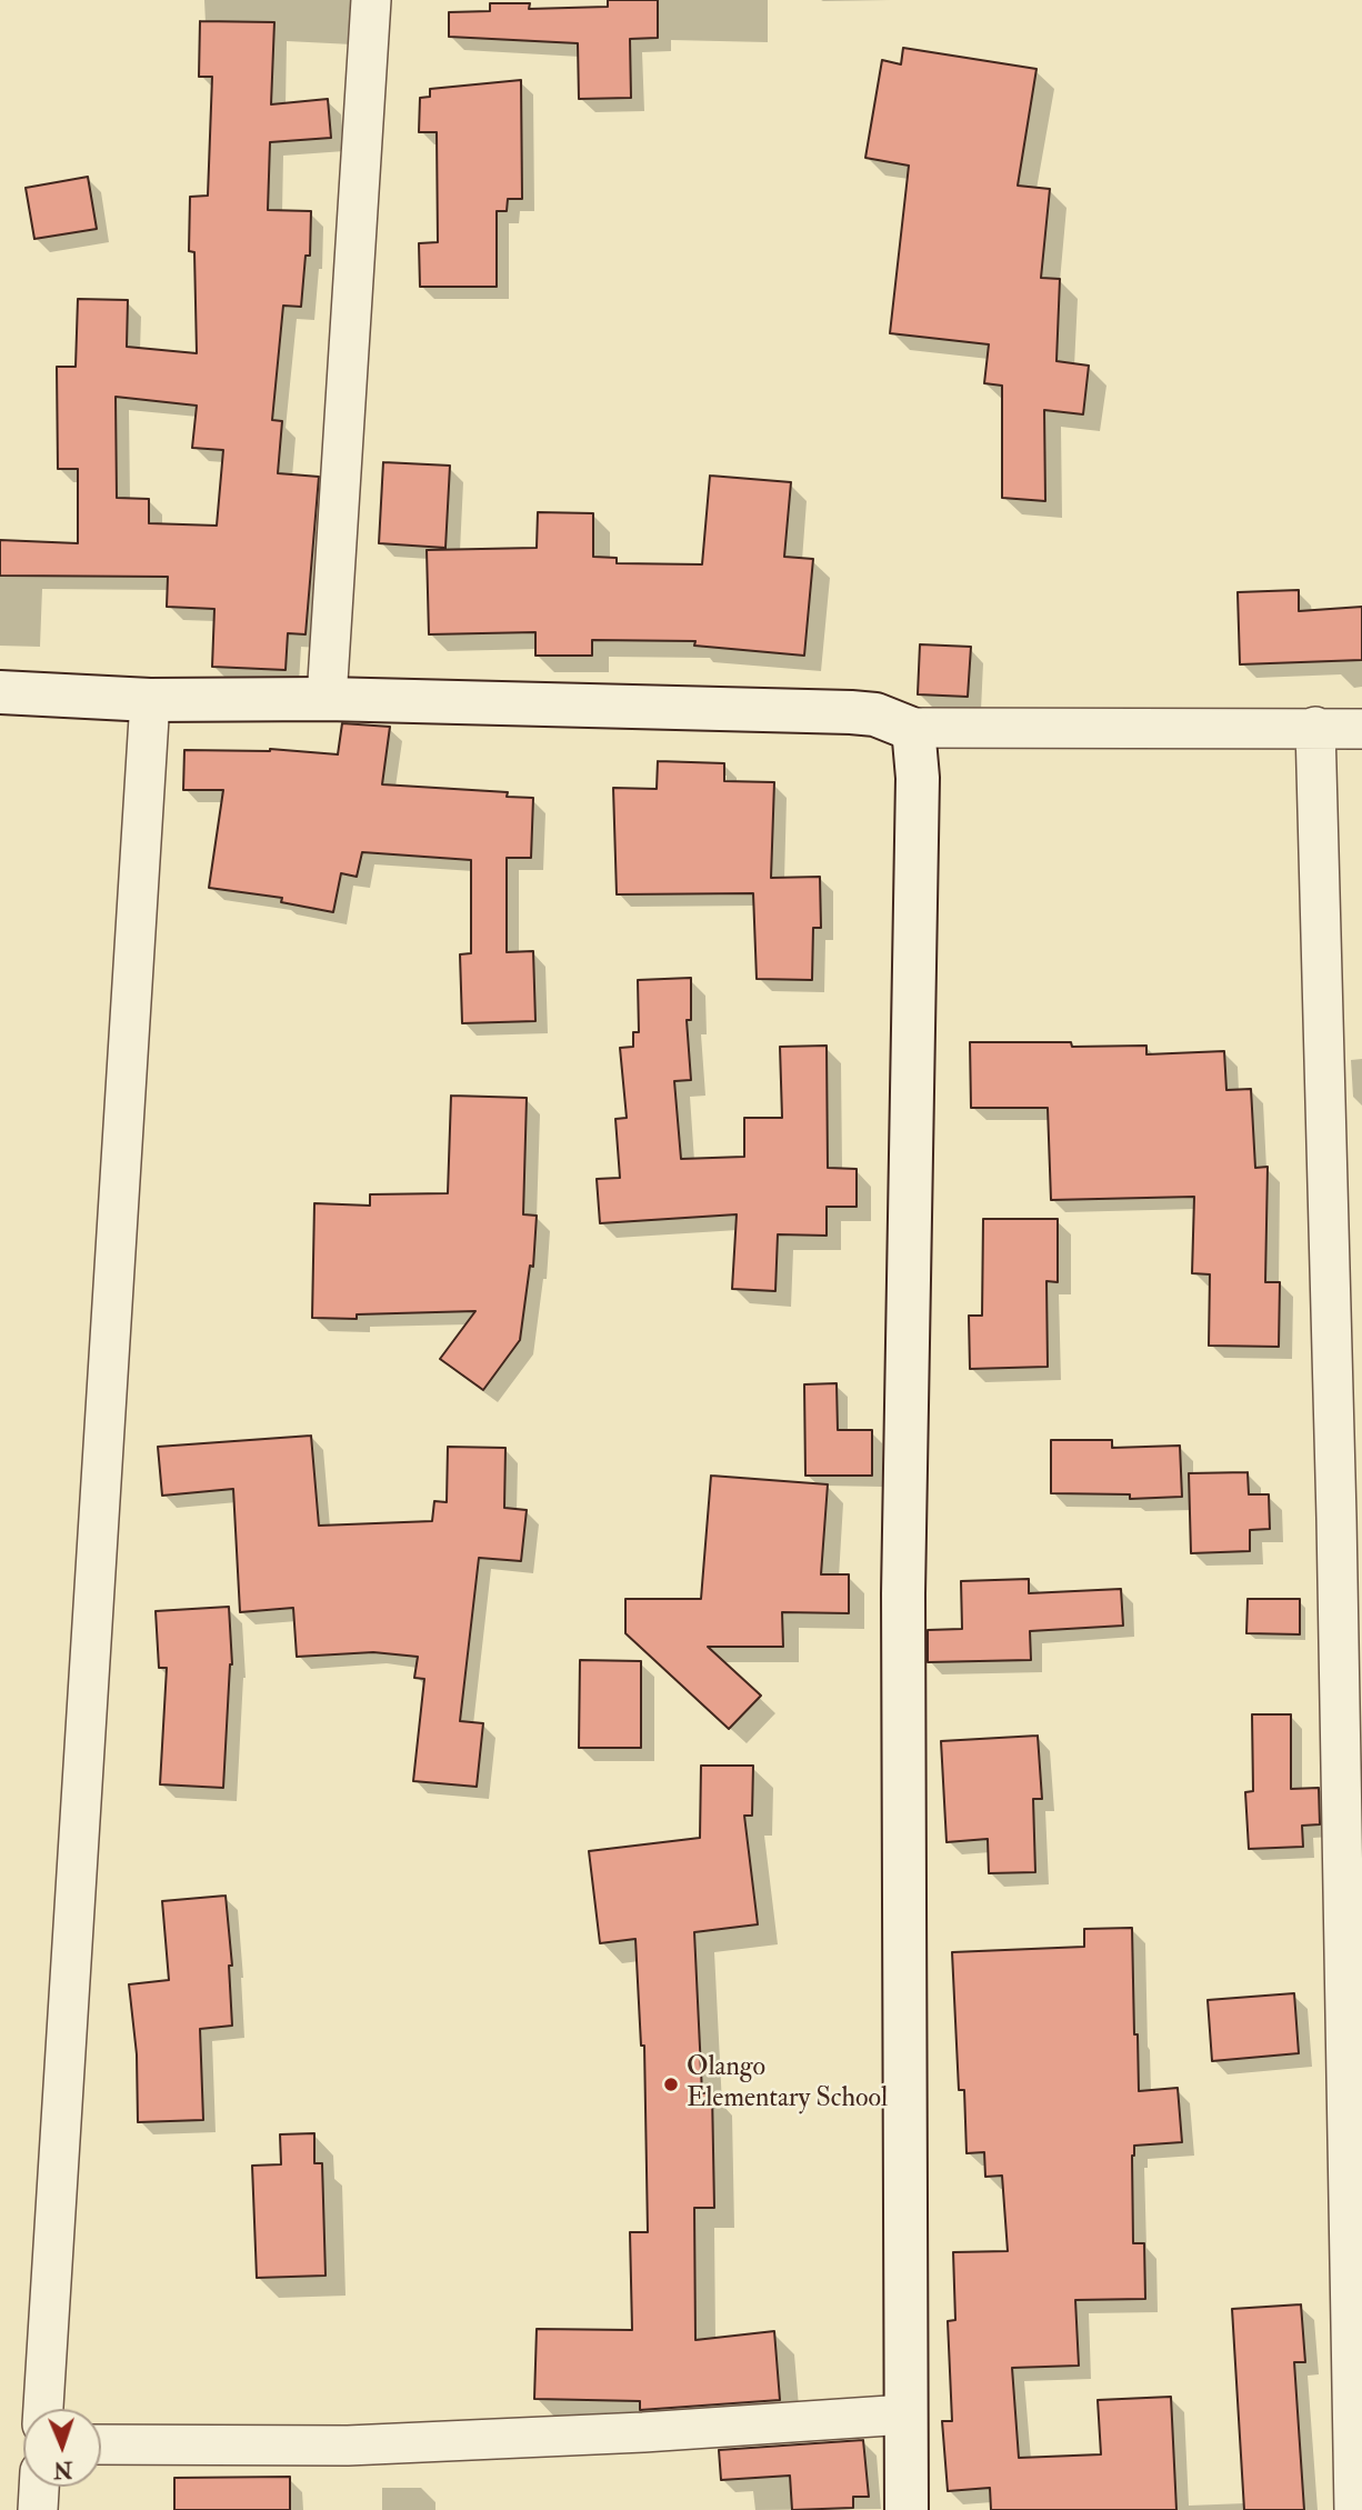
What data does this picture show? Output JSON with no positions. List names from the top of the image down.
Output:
{
  "places": ["Olango Elementary School"],
  "north": "bottom"
}
